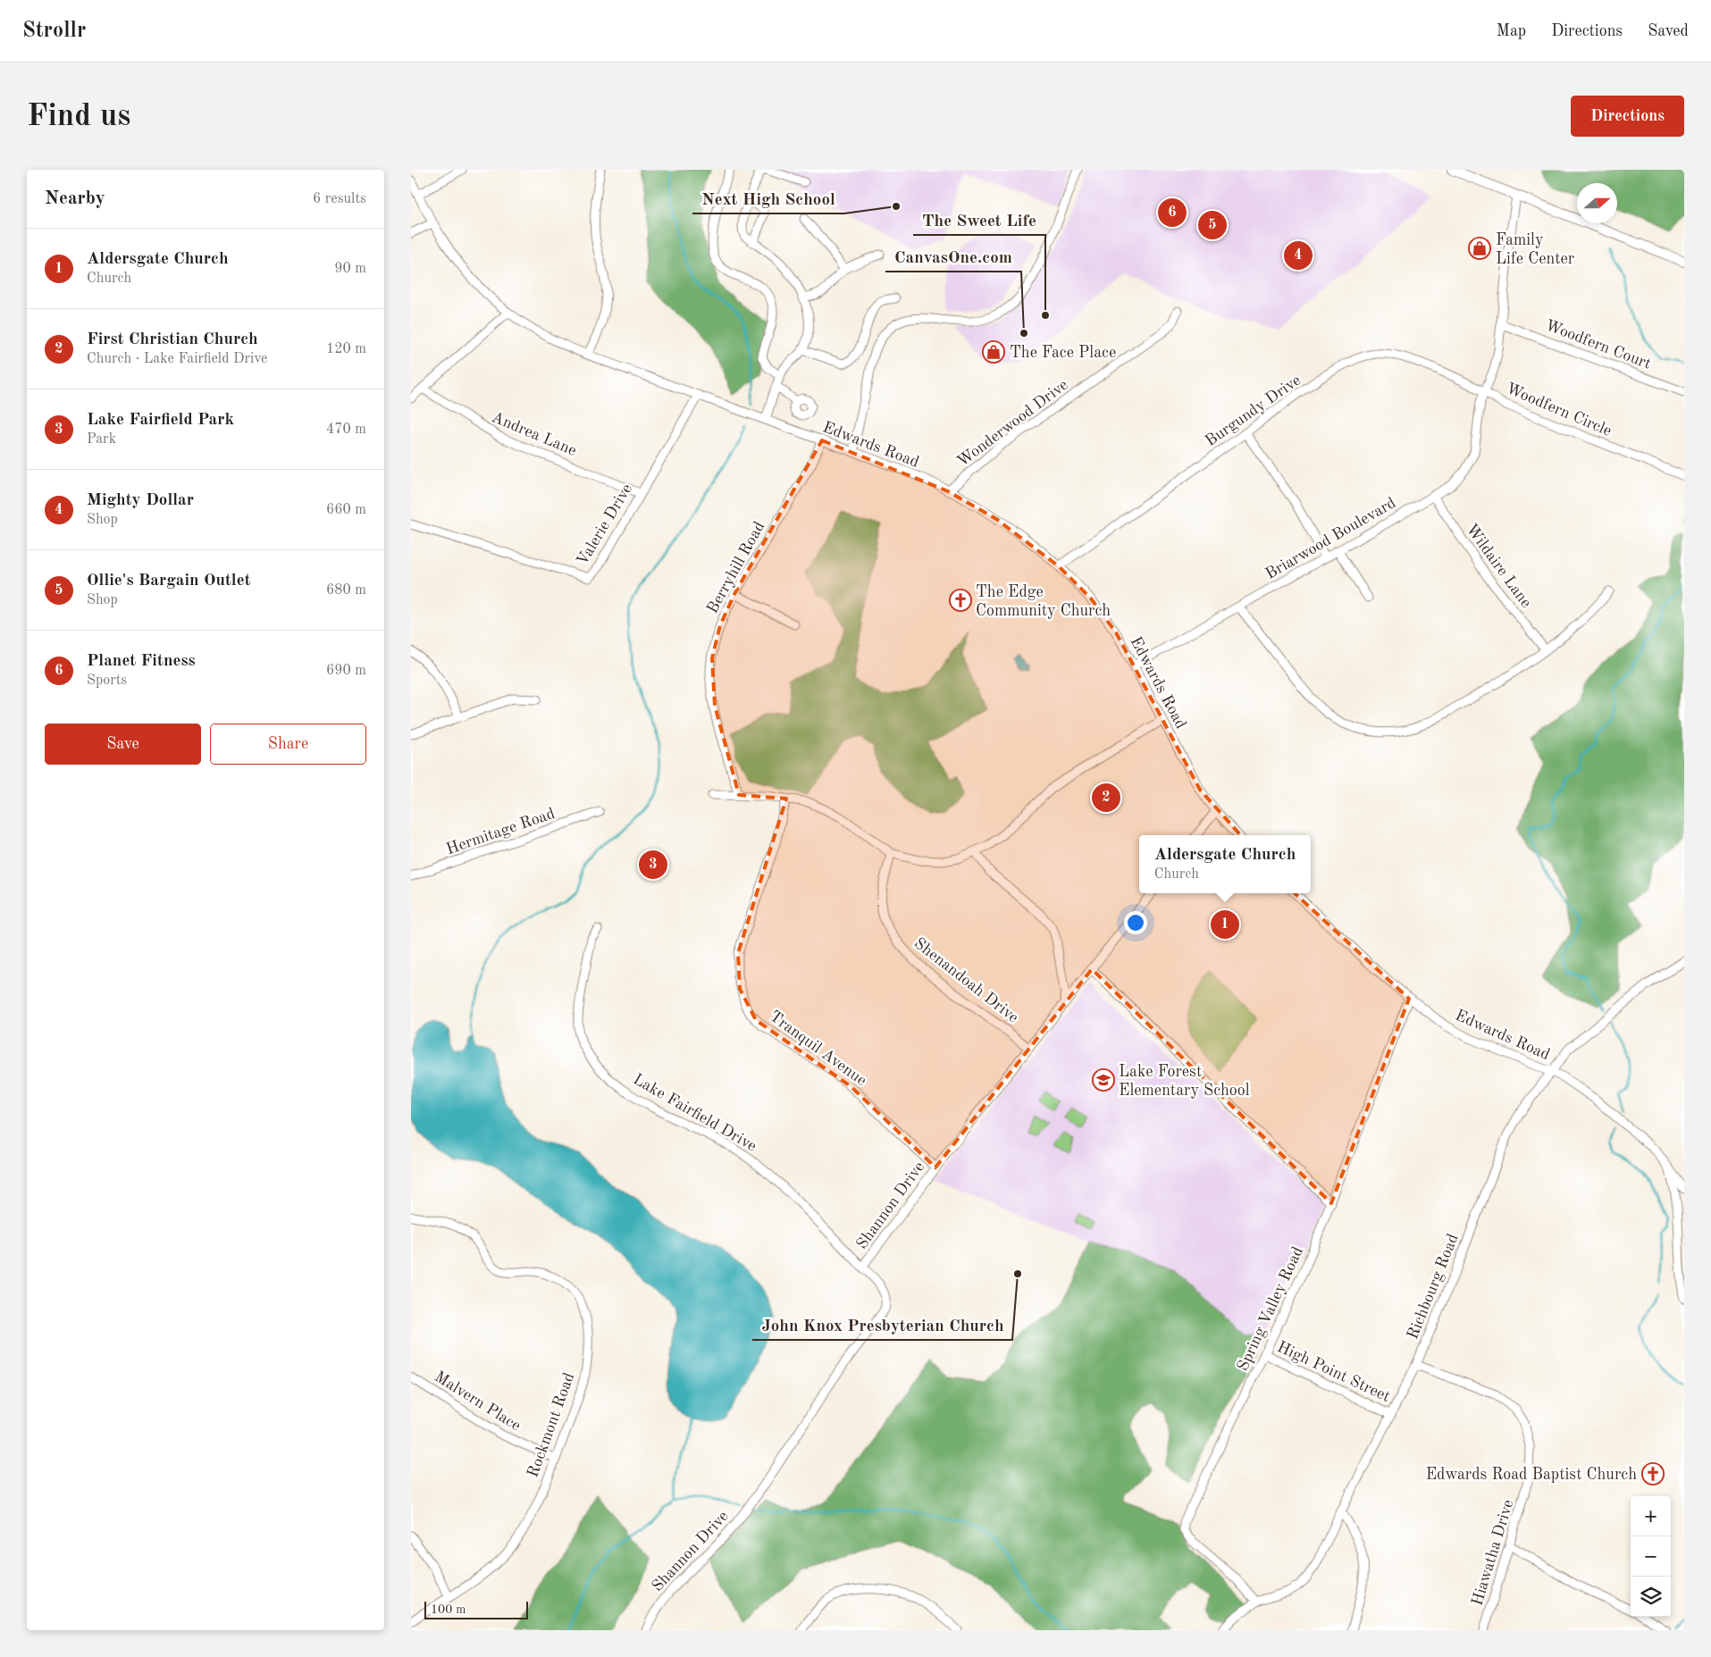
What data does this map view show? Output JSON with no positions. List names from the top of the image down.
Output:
{
  "streets": {
    "street": [
      "Woodfern Court",
      "Woodfern Circle",
      "Burgundy Drive",
      "Wonderwood Drive",
      "Andrea Lane",
      "Edwards Road",
      "Valerie Drive",
      "Briarwood Boulevard",
      "Wildaire Lane",
      "Berryhill Road",
      "Hermitage Road",
      "Shenandoah Drive",
      "Tranquil Avenue",
      "Lake Fairfield Drive",
      "Shannon Drive",
      "Richbourg Road",
      "Spring Valley Road",
      "High Point Street",
      "Malvern Place",
      "Rockmont Road",
      "Hiawatha Drive"
    ]
  },
  "crossings": [
    ["Woodfern Court", "Woodfern Circle"],
    ["Woodfern Circle", "Burgundy Drive"],
    ["Woodfern Circle", "Briarwood Boulevard"],
    ["Burgundy Drive", "Edwards Road"],
    ["Burgundy Drive", "Briarwood Boulevard"],
    ["Wonderwood Drive", "Edwards Road"],
    ["Andrea Lane", "Valerie Drive"],
    ["Edwards Road", "Valerie Drive"],
    ["Edwards Road", "Briarwood Boulevard"],
    ["Edwards Road", "Berryhill Road"],
    ["Edwards Road", "Richbourg Road"],
    ["Edwards Road", "Spring Valley Road"],
    ["Briarwood Boulevard", "Wildaire Lane"],
    ["Shenandoah Drive", "Shannon Drive"],
    ["Tranquil Avenue", "Shannon Drive"],
    ["Lake Fairfield Drive", "Shannon Drive"],
    ["Richbourg Road", "Spring Valley Road"],
    ["Richbourg Road", "High Point Street"],
    ["Richbourg Road", "Hiawatha Drive"],
    ["Spring Valley Road", "High Point Street"],
    ["Malvern Place", "Rockmont Road"]
  ],
  "places": {
    "other": [
      "Next High School",
      "The Sweet Life",
      "CanvasOne.com",
      "John Knox Presbyterian Church"
    ],
    "shop": ["Family Life Center", "The Face Place"],
    "church": ["The Edge Community Church", "Edwards Road Baptist Church"],
    "school or university": ["Lake Forest Elementary School"]
  },
  "scale_bar": "100 m",
  "north": "right",
  "page": {
    "header": "Strollr",
    "nav": ["Map", "Directions", "Saved"],
    "buttons": [
      "Directions",
      ["Save", "Share"]
    ],
    "title": "Find us",
    "heading": ["Nearby", "6 results"],
    "pins": [
      "6",
      "5",
      "4",
      "2",
      "3",
      "1"
    ],
    "list": [
      {
        "mark": "1",
        "name": "Aldersgate Church",
        "note": "Church",
        "value": "90 m"
      },
      {
        "mark": "2",
        "name": "First Christian Church",
        "note": "Church · Lake Fairfield Drive",
        "value": "120 m"
      },
      {
        "mark": "3",
        "name": "Lake Fairfield Park",
        "note": "Park",
        "value": "470 m"
      },
      {
        "mark": "4",
        "name": "Mighty Dollar",
        "note": "Shop",
        "value": "660 m"
      },
      {
        "mark": "5",
        "name": "Ollie's Bargain Outlet",
        "note": "Shop",
        "value": "680 m"
      },
      {
        "mark": "6",
        "name": "Planet Fitness",
        "note": "Sports",
        "value": "690 m"
      }
    ],
    "popup": ["Aldersgate Church", "Church"],
    "map_buttons": ["+", "−"],
    "scale": "100 m"
  }
}
